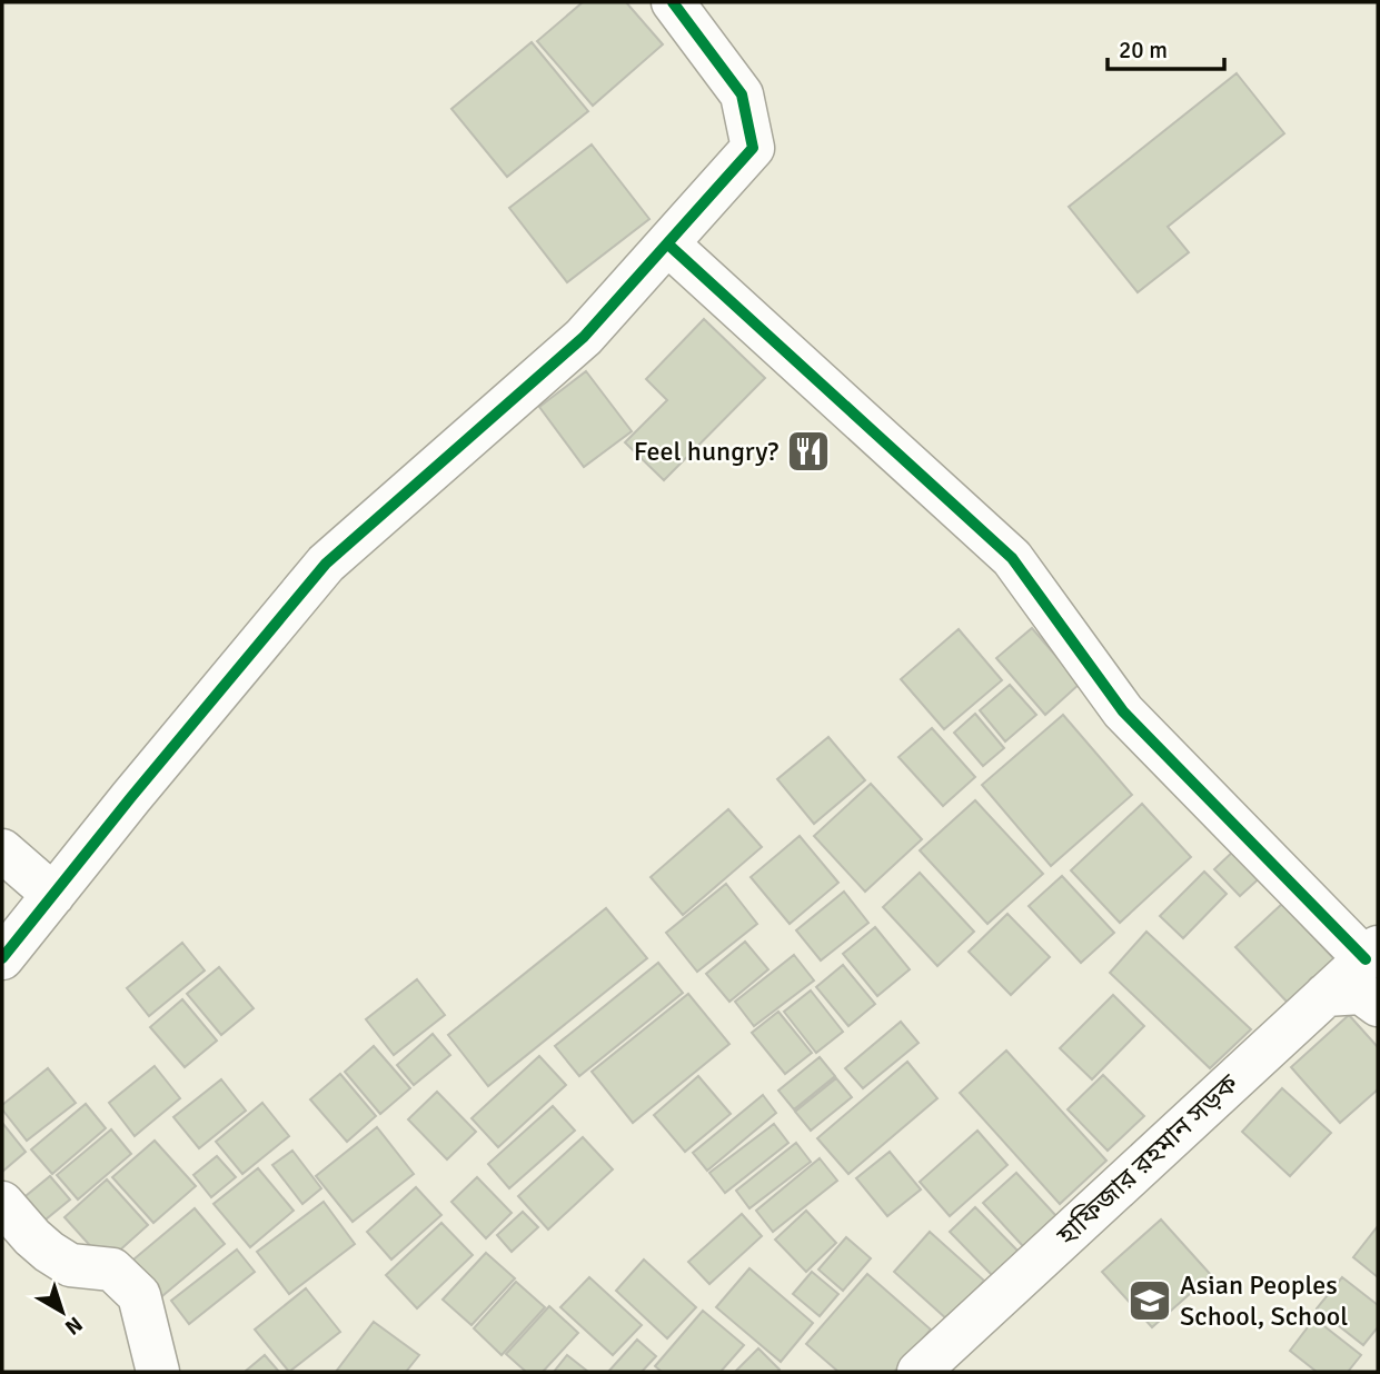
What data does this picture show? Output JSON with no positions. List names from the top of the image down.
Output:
{
  "streets": {
    "street": ["হাফিজার রহমান সড়ক"]
  },
  "places": {
    "restaurant": ["Feel hungry?"],
    "school or university": ["Asian Peoples School, School"]
  },
  "scale_bar": "20 m",
  "north": "bottom right"
}
